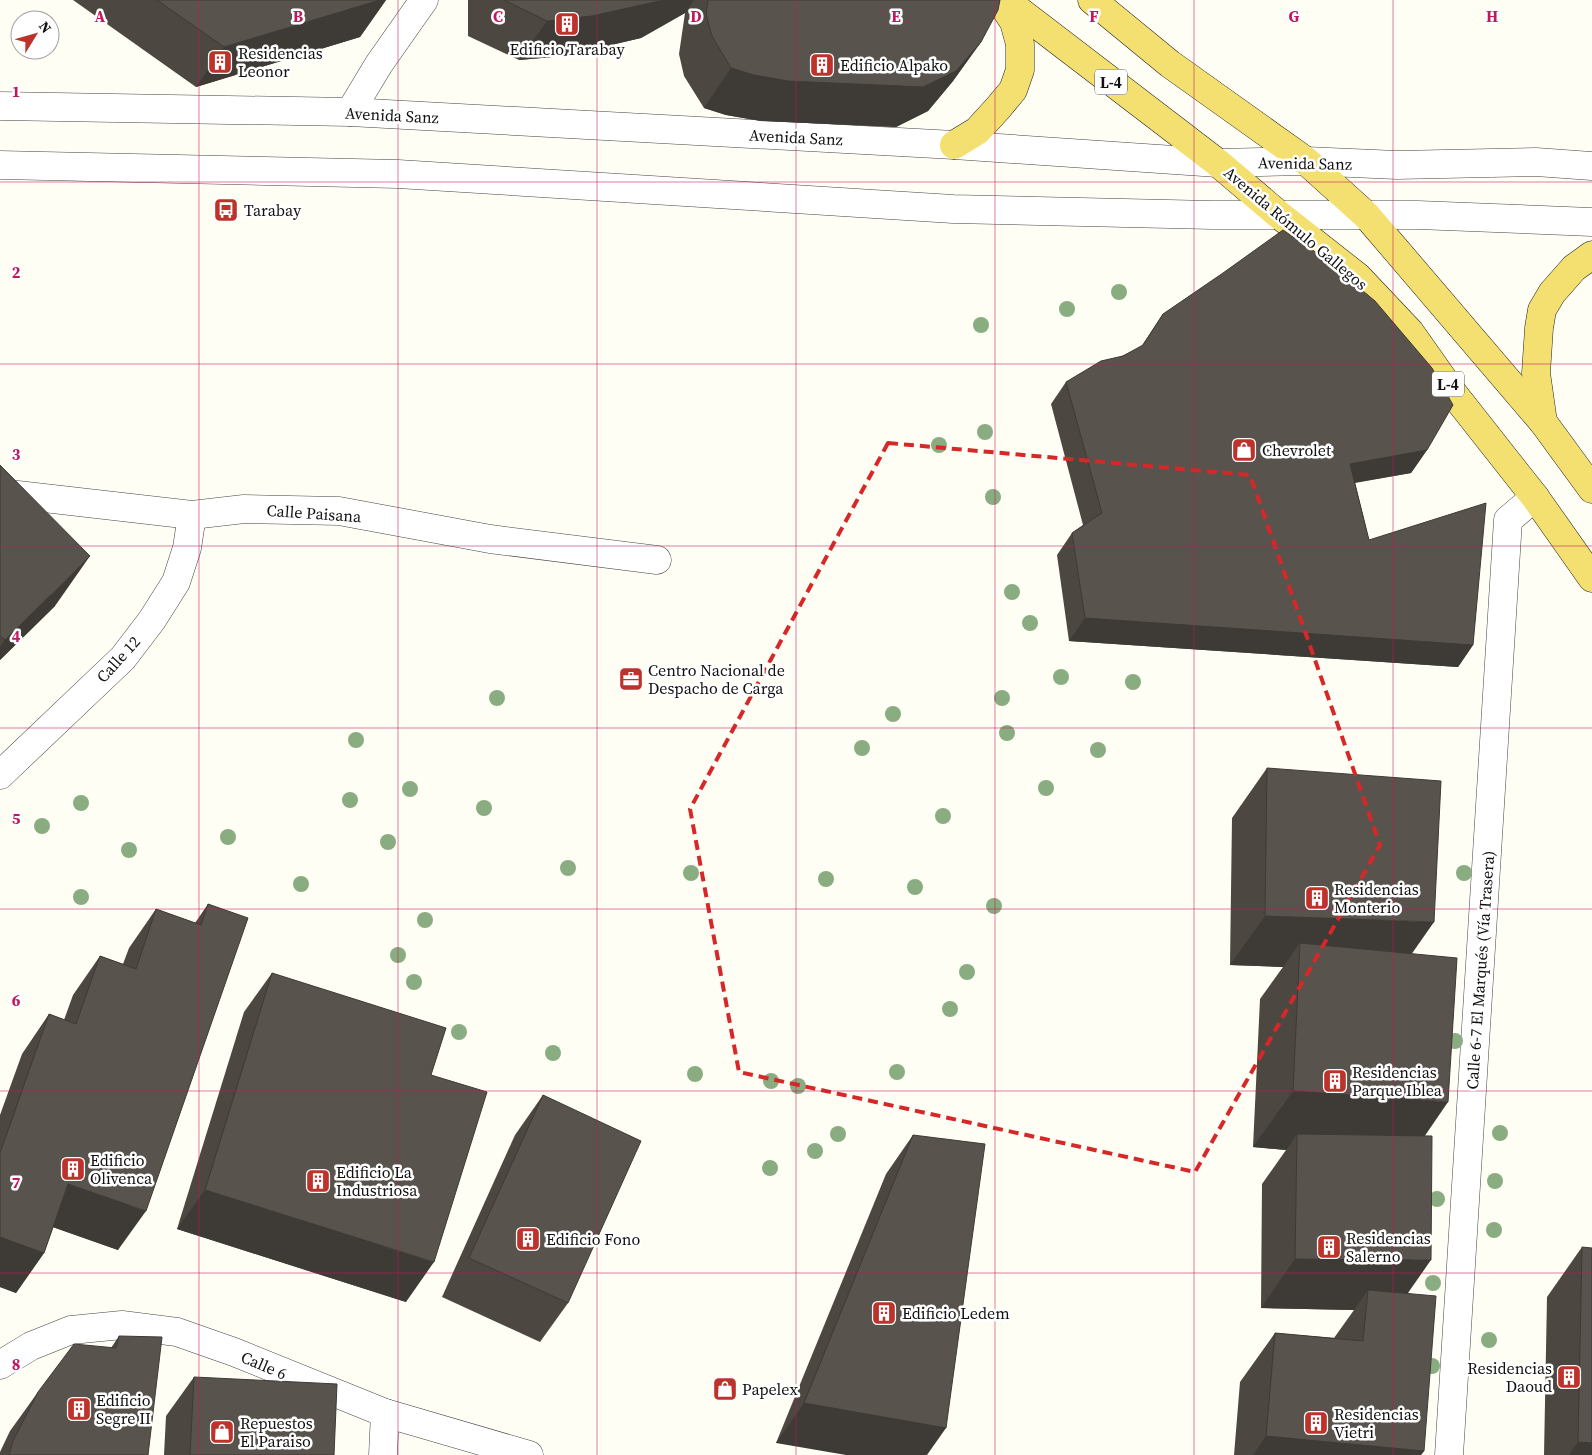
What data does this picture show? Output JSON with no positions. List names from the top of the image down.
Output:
{
  "streets": {
    "main road": ["L-4", "Avenida Rómulo Gallegos"],
    "street": [
      "Avenida Sanz",
      "Calle Paisana",
      "Calle 12",
      "Calle 6-7 El Marqués (Vía Trasera)",
      "Calle 6"
    ]
  },
  "crossings": [
    ["Avenida Sanz", "Avenida Rómulo Gallegos"],
    ["Avenida Rómulo Gallegos", "Calle 6-7 El Marqués (Vía Trasera)"],
    ["Calle Paisana", "Calle 12"]
  ],
  "places": {
    "building": [
      "Edificio Tarabay",
      "Residencias Leonor",
      "Edificio Alpako",
      "Residencias Monterio",
      "Residencias Parque Iblea",
      "Edificio Olivenca",
      "Edificio La Industriosa",
      "Edificio Fono",
      "Residencias Salerno",
      "Edificio Ledem",
      "Residencias Daoud",
      "Edificio Segre II",
      "Residencias Vietri"
    ],
    "bus stop": ["Tarabay"],
    "shop": ["Chevrolet", "Papelex", "Repuestos El Paraiso"],
    "office": ["Centro Nacional de Despacho de Carga"]
  },
  "north": "top right",
  "grid": {
    "columns": [
      "A",
      "B",
      "C",
      "D",
      "E",
      "F",
      "G",
      "H"
    ],
    "rows": [
      "1",
      "2",
      "3",
      "4",
      "5",
      "6",
      "7",
      "8"
    ]
  }
}
